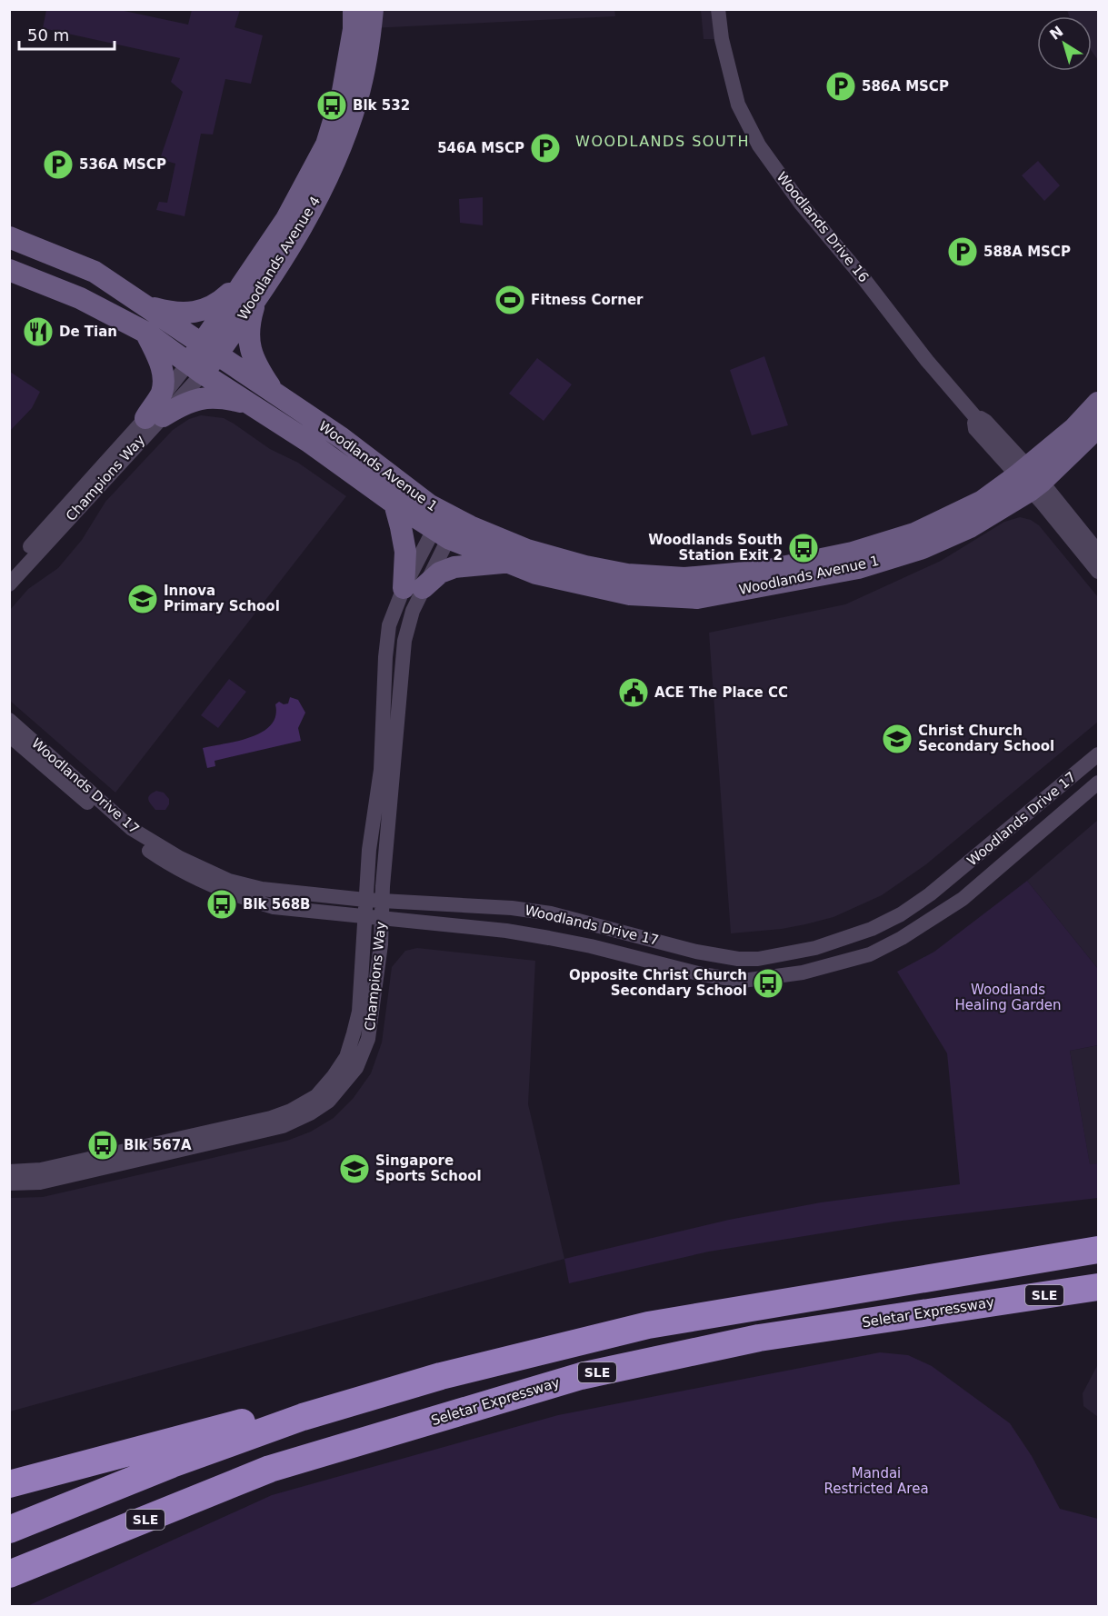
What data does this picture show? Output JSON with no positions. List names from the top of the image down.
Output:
{
  "streets": {
    "highway": ["SLE", "Seletar Expressway"],
    "street": [
      "Woodlands Drive 16",
      "Woodlands Avenue 4",
      "Woodlands Avenue 1",
      "Champions Way",
      "Woodlands Drive 17"
    ]
  },
  "crossings": [
    ["Woodlands Drive 16", "Woodlands Avenue 1"],
    ["Woodlands Avenue 4", "Woodlands Avenue 1"],
    ["Woodlands Avenue 4", "Champions Way"],
    ["Woodlands Avenue 1", "Champions Way"],
    ["Champions Way", "Woodlands Drive 17"]
  ],
  "districts": ["WOODLANDS SOUTH"],
  "parks": ["Woodlands Healing Garden", "Mandai Restricted Area"],
  "places": {
    "parking": [
      "586A MSCP",
      "546A MSCP",
      "536A MSCP",
      "588A MSCP"
    ],
    "bus stop": [
      "Blk 532",
      "Woodlands South Station Exit 2",
      "Blk 568B",
      "Opposite Christ Church Secondary School",
      "Blk 567A"
    ],
    "sports": ["Fitness Corner"],
    "restaurant": ["De Tian"],
    "school or university": ["Innova Primary School", "Christ Church Secondary School", "Singapore Sports School"],
    "public building": ["ACE The Place CC"]
  },
  "scale_bar": "50 m",
  "north": "top left"
}
